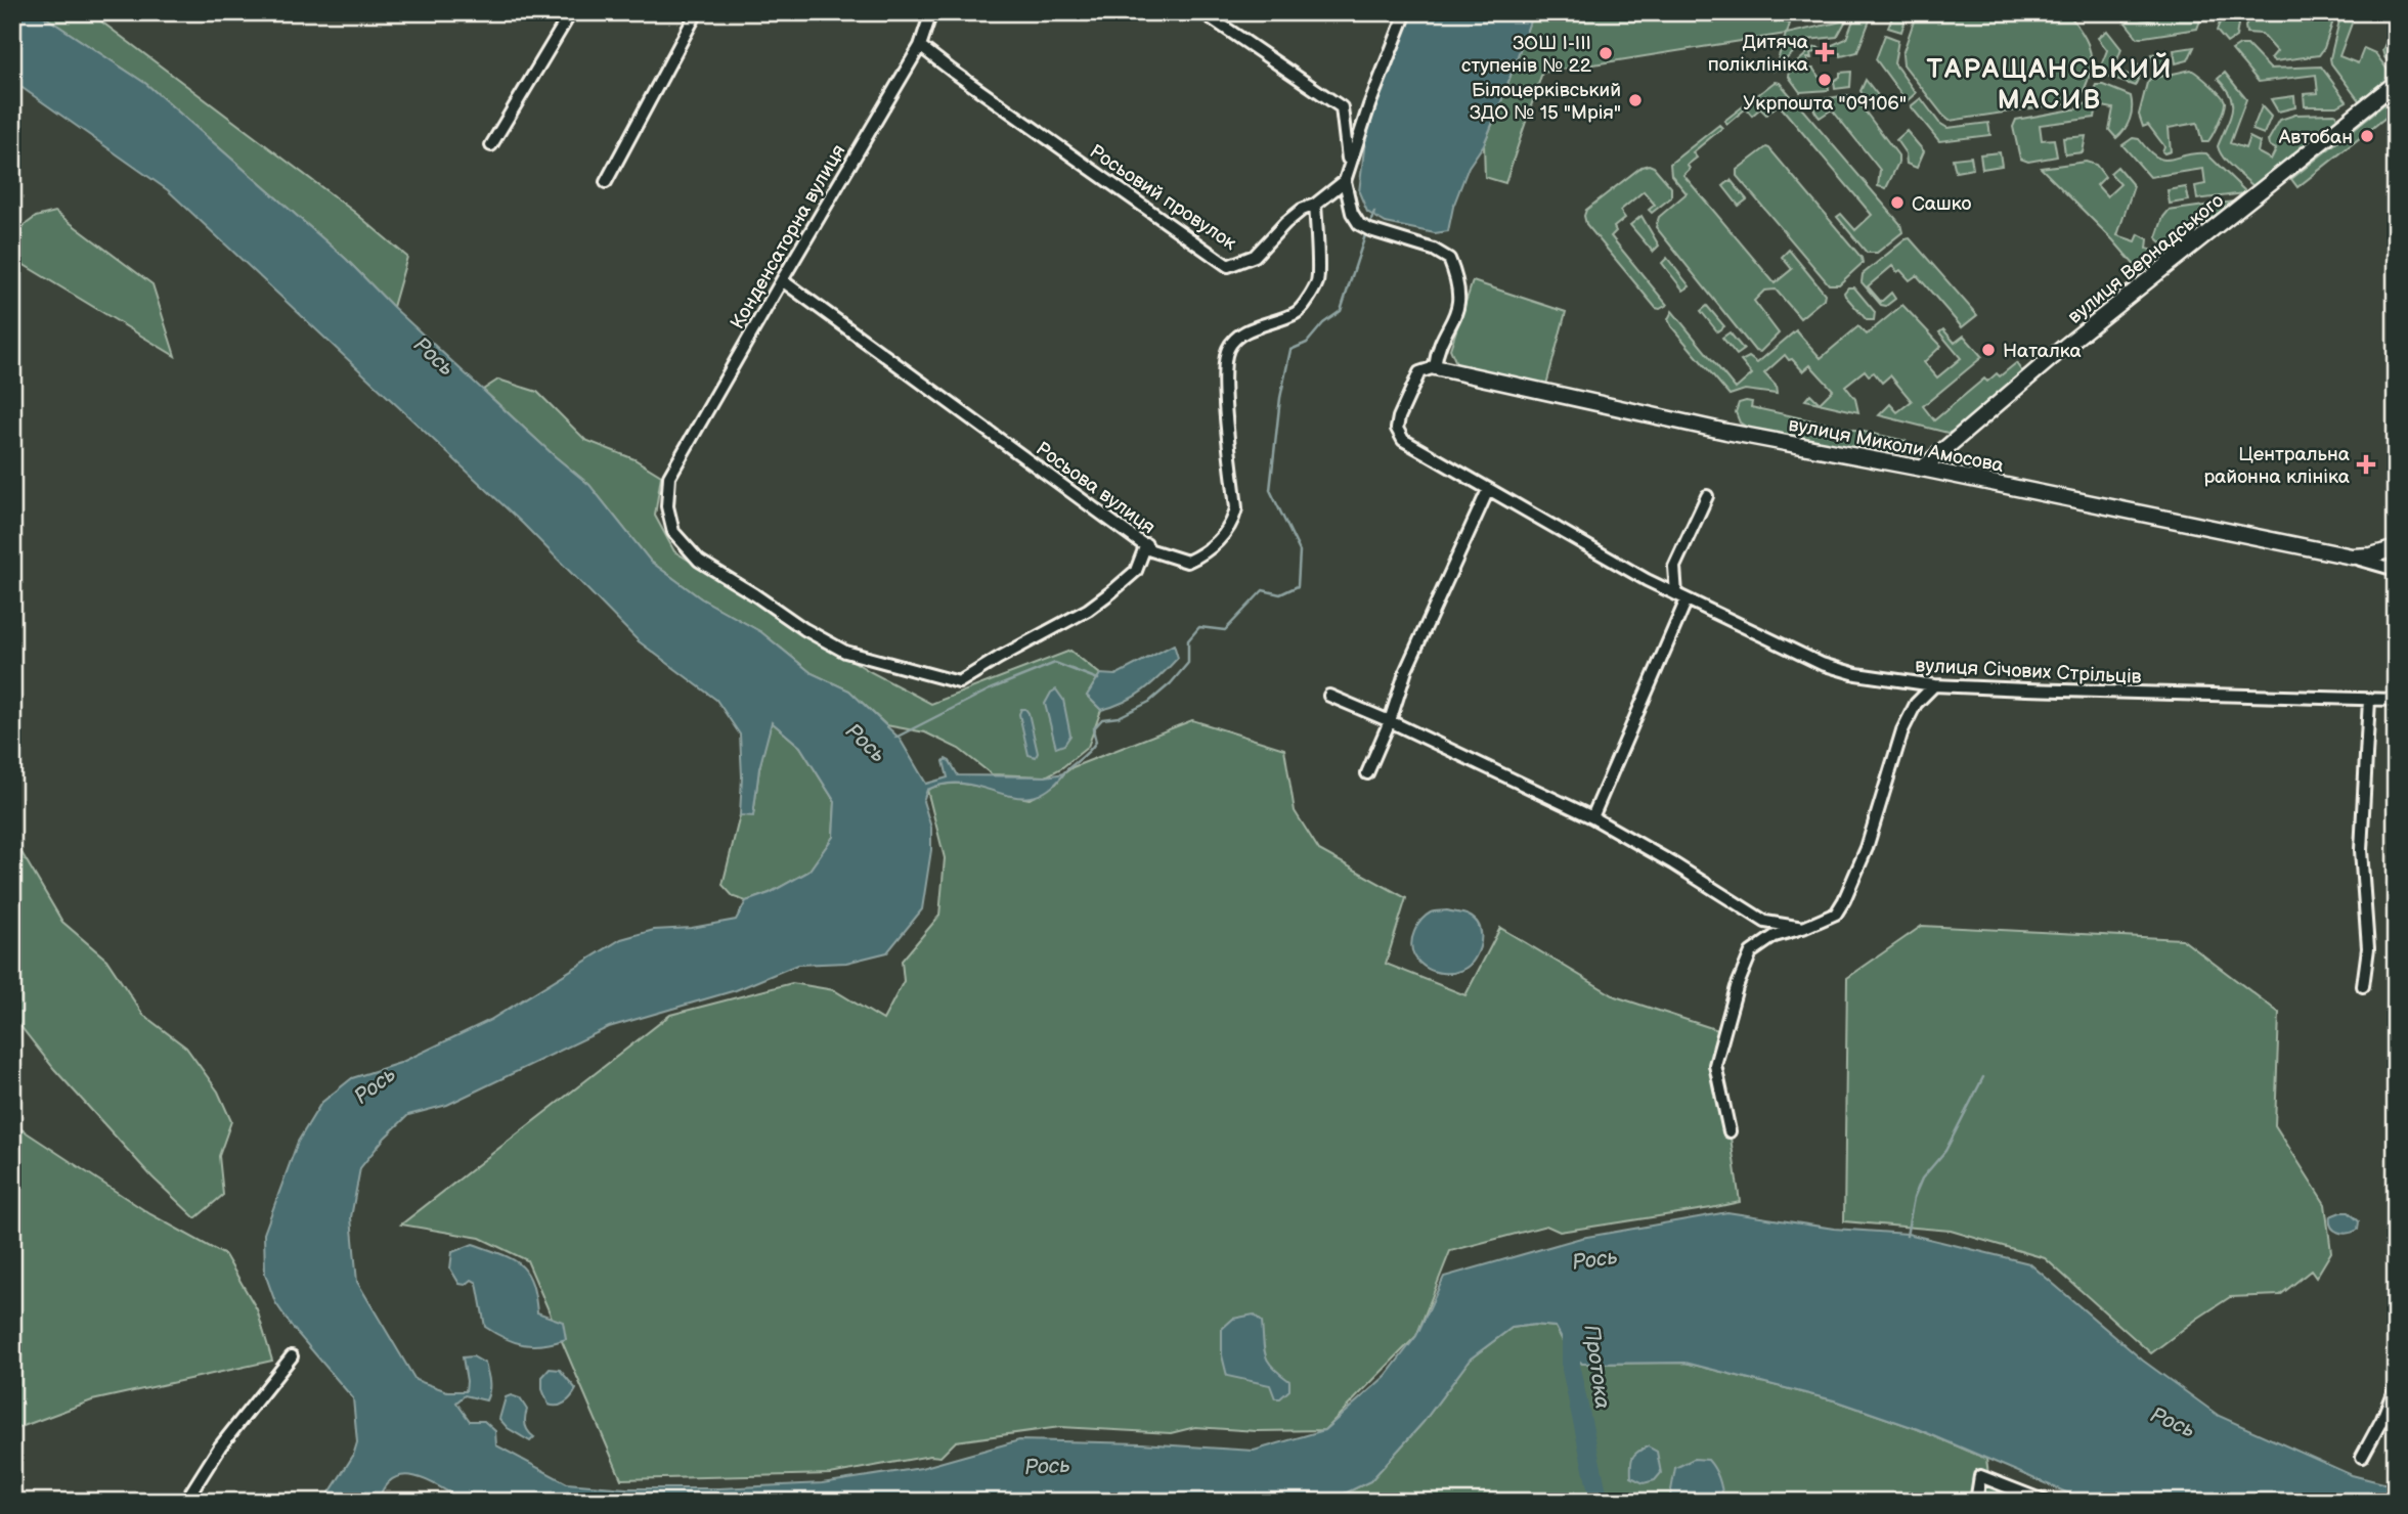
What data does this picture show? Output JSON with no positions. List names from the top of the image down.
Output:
{
  "streets": {
    "street": [
      "Росьовий провулок",
      "Конденсаторна вулиця",
      "вулиця Вернадського",
      "вулиця Миколи Амосова",
      "Росьова вулиця",
      "вулиця Січових Стрільців"
    ]
  },
  "crossings": [
    ["Росьовий провулок", "Конденсаторна вулиця"],
    ["Росьовий провулок", "Росьова вулиця"],
    ["Конденсаторна вулиця", "Росьова вулиця"],
    ["вулиця Вернадського", "вулиця Миколи Амосова"],
    ["вулиця Миколи Амосова", "вулиця Січових Стрільців"]
  ],
  "districts": ["ТАРАЩАНСЬКИЙ МАСИВ"],
  "water": ["Рось", "Протока"],
  "places": {
    "health": ["Дитяча поліклініка", "Центральна районна клініка"],
    "other": [
      "ЗОШ І-ІІІ ступенів № 22",
      "Укрпошта \"09106\"",
      "Білоцерківський ЗДО № 15 \"Мрія\"",
      "Автобан",
      "Сашко",
      "Наталка"
    ]
  }
}
